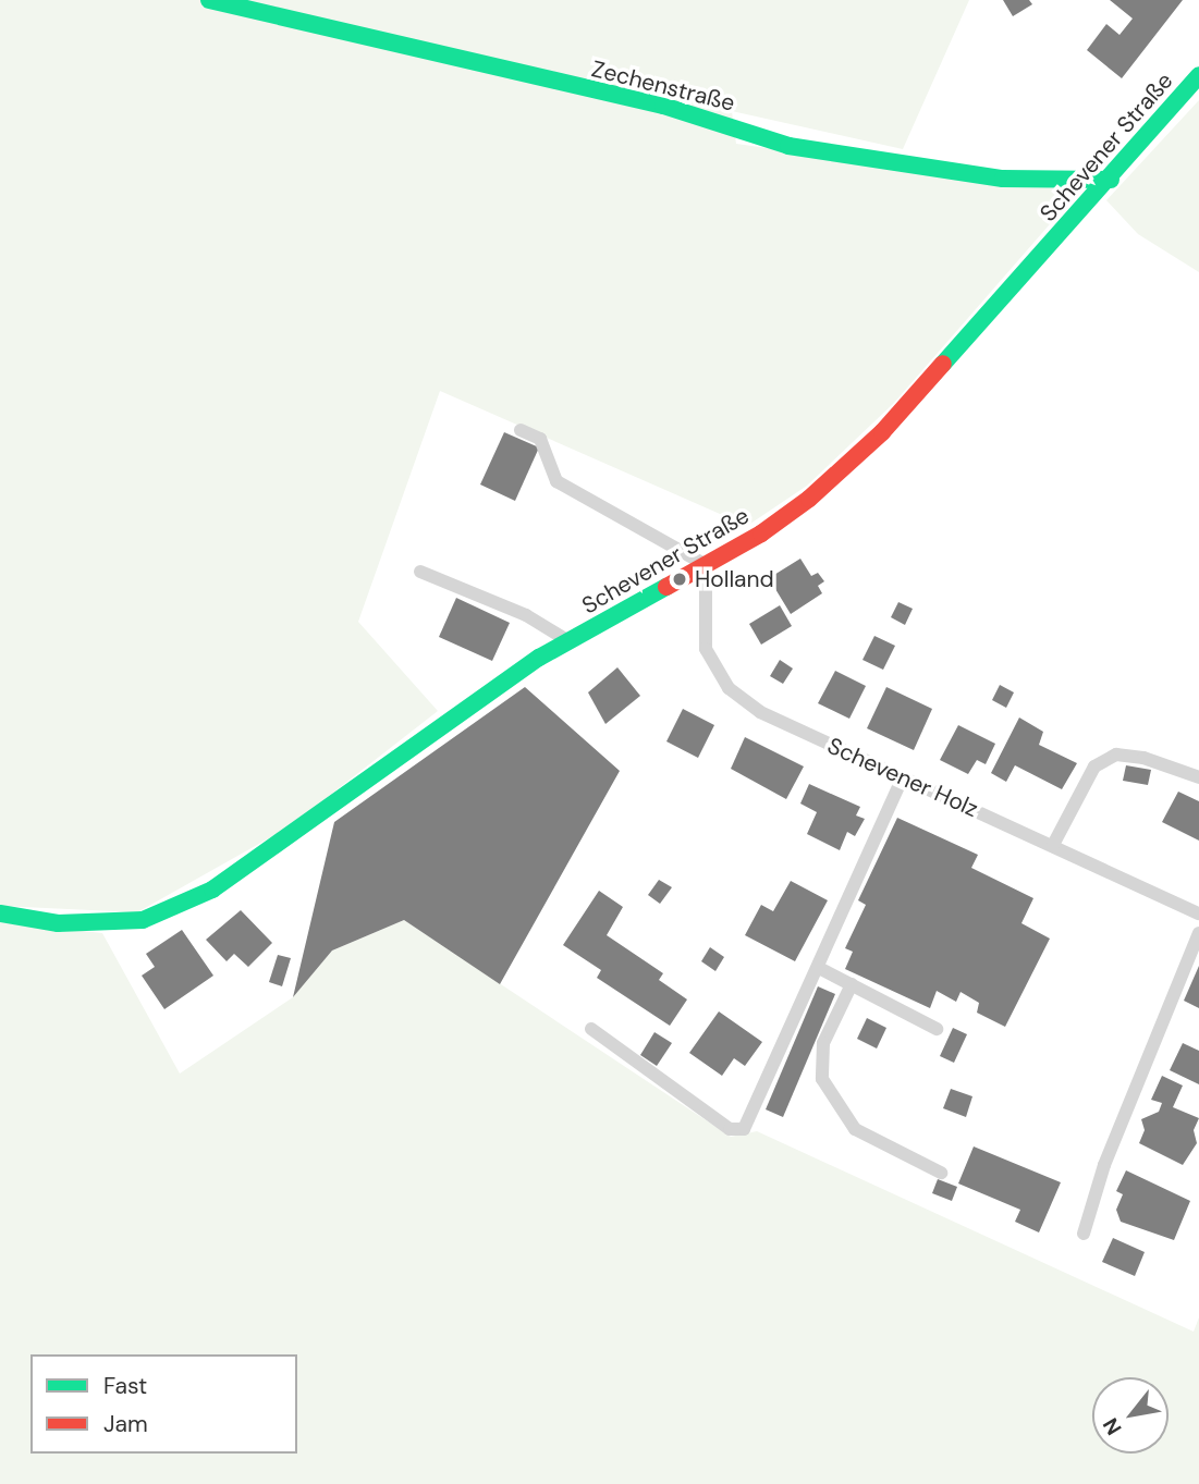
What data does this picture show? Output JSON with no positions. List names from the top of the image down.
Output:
{
  "streets": {
    "main road": ["Zechenstraße", "Schevener Straße"],
    "lane": ["Schevener Holz"]
  },
  "crossings": [
    ["Zechenstraße", "Schevener Straße"],
    ["Schevener Straße", "Schevener Holz"]
  ],
  "places": ["Holland"],
  "legend": ["Fast", "Jam"],
  "north": "bottom left"
}
